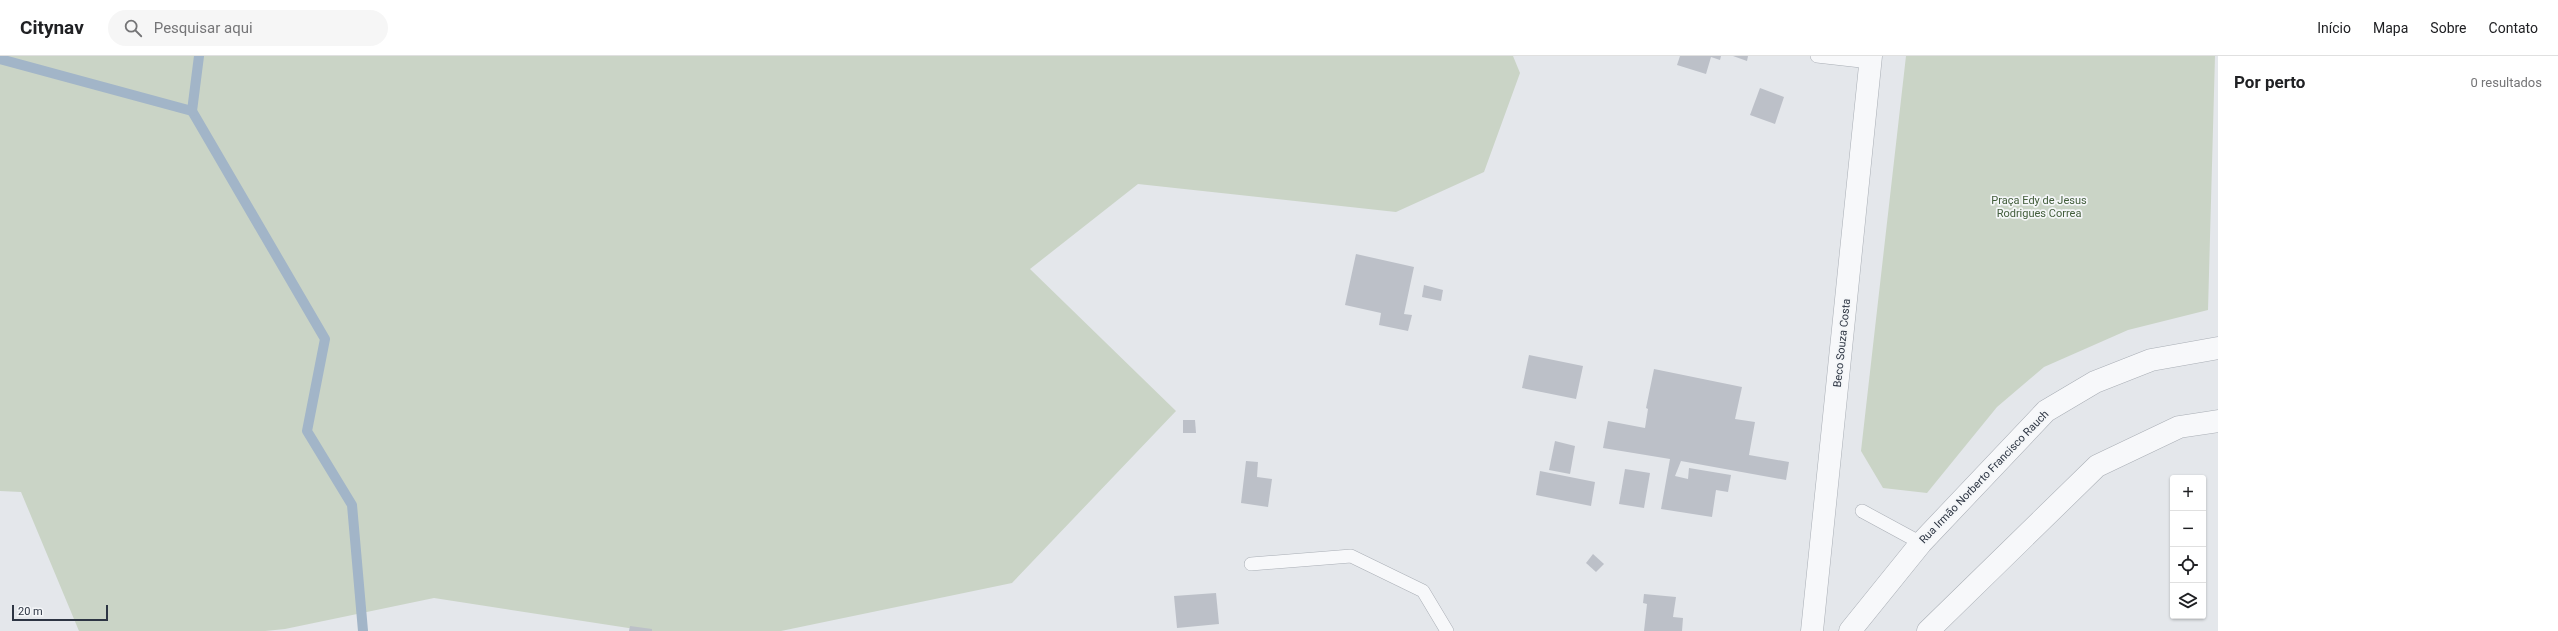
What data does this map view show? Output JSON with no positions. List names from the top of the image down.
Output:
{
  "streets": {
    "street": ["Beco Souza Costa", "Rua Irmão Norberto Francisco Rauch"]
  },
  "parks": ["Praça Edy de Jesus Rodrigues Correa"],
  "scale_bar": "20 m",
  "page": {
    "header": "Citynav",
    "search": "Pesquisar aqui",
    "nav": [
      "Início",
      "Mapa",
      "Sobre",
      "Contato"
    ],
    "heading": ["Por perto", "0 resultados"],
    "map_buttons": ["+", "−"],
    "scale": "20 m"
  }
}
